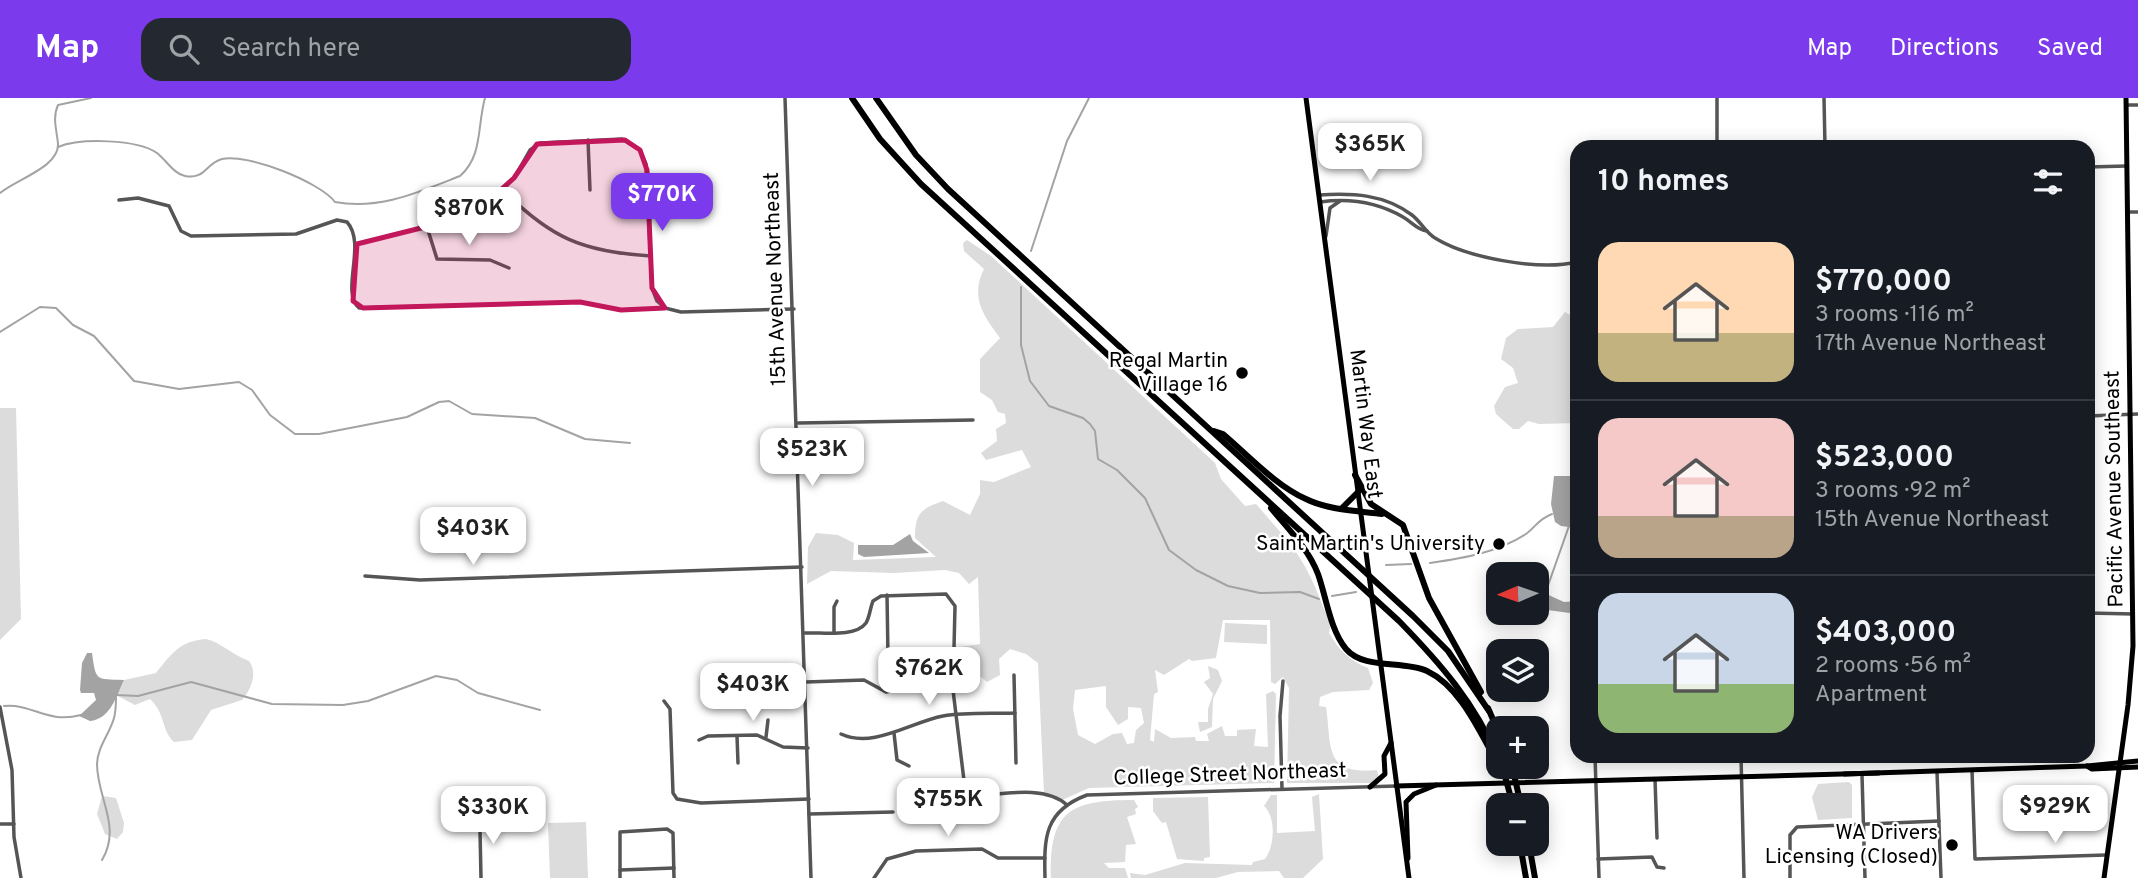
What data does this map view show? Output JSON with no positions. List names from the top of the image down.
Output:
{
  "streets": {
    "main road": ["Martin Way East", "Pacific Avenue Southeast"],
    "street": ["15th Avenue Northeast", "College Street Northeast"]
  },
  "crossings": [
    ["Martin Way East", "College Street Northeast"]
  ],
  "places": ["Regal Martin Village 16", "Saint Martin's University", "WA Drivers Licensing (Closed)"],
  "north": "left",
  "page": {
    "header": "Map",
    "search": "Search here",
    "nav": ["Map", "Directions", "Saved"],
    "price": [
      "$365K",
      "$770K",
      "$870K",
      "$523K",
      "$403K",
      "$762K",
      "$403K",
      "$755K",
      "$929K",
      "$330K"
    ],
    "heading": "10 homes",
    "list": [
      {
        "name": "$770,000",
        "note": "3 rooms · 116 m² · 17th Avenue Northeast"
      },
      {
        "name": "$523,000",
        "note": "3 rooms · 92 m² · 15th Avenue Northeast"
      },
      {
        "name": "$403,000",
        "note": "2 rooms · 56 m² · Apartment"
      }
    ],
    "map_buttons": ["+", "−"]
  }
}
